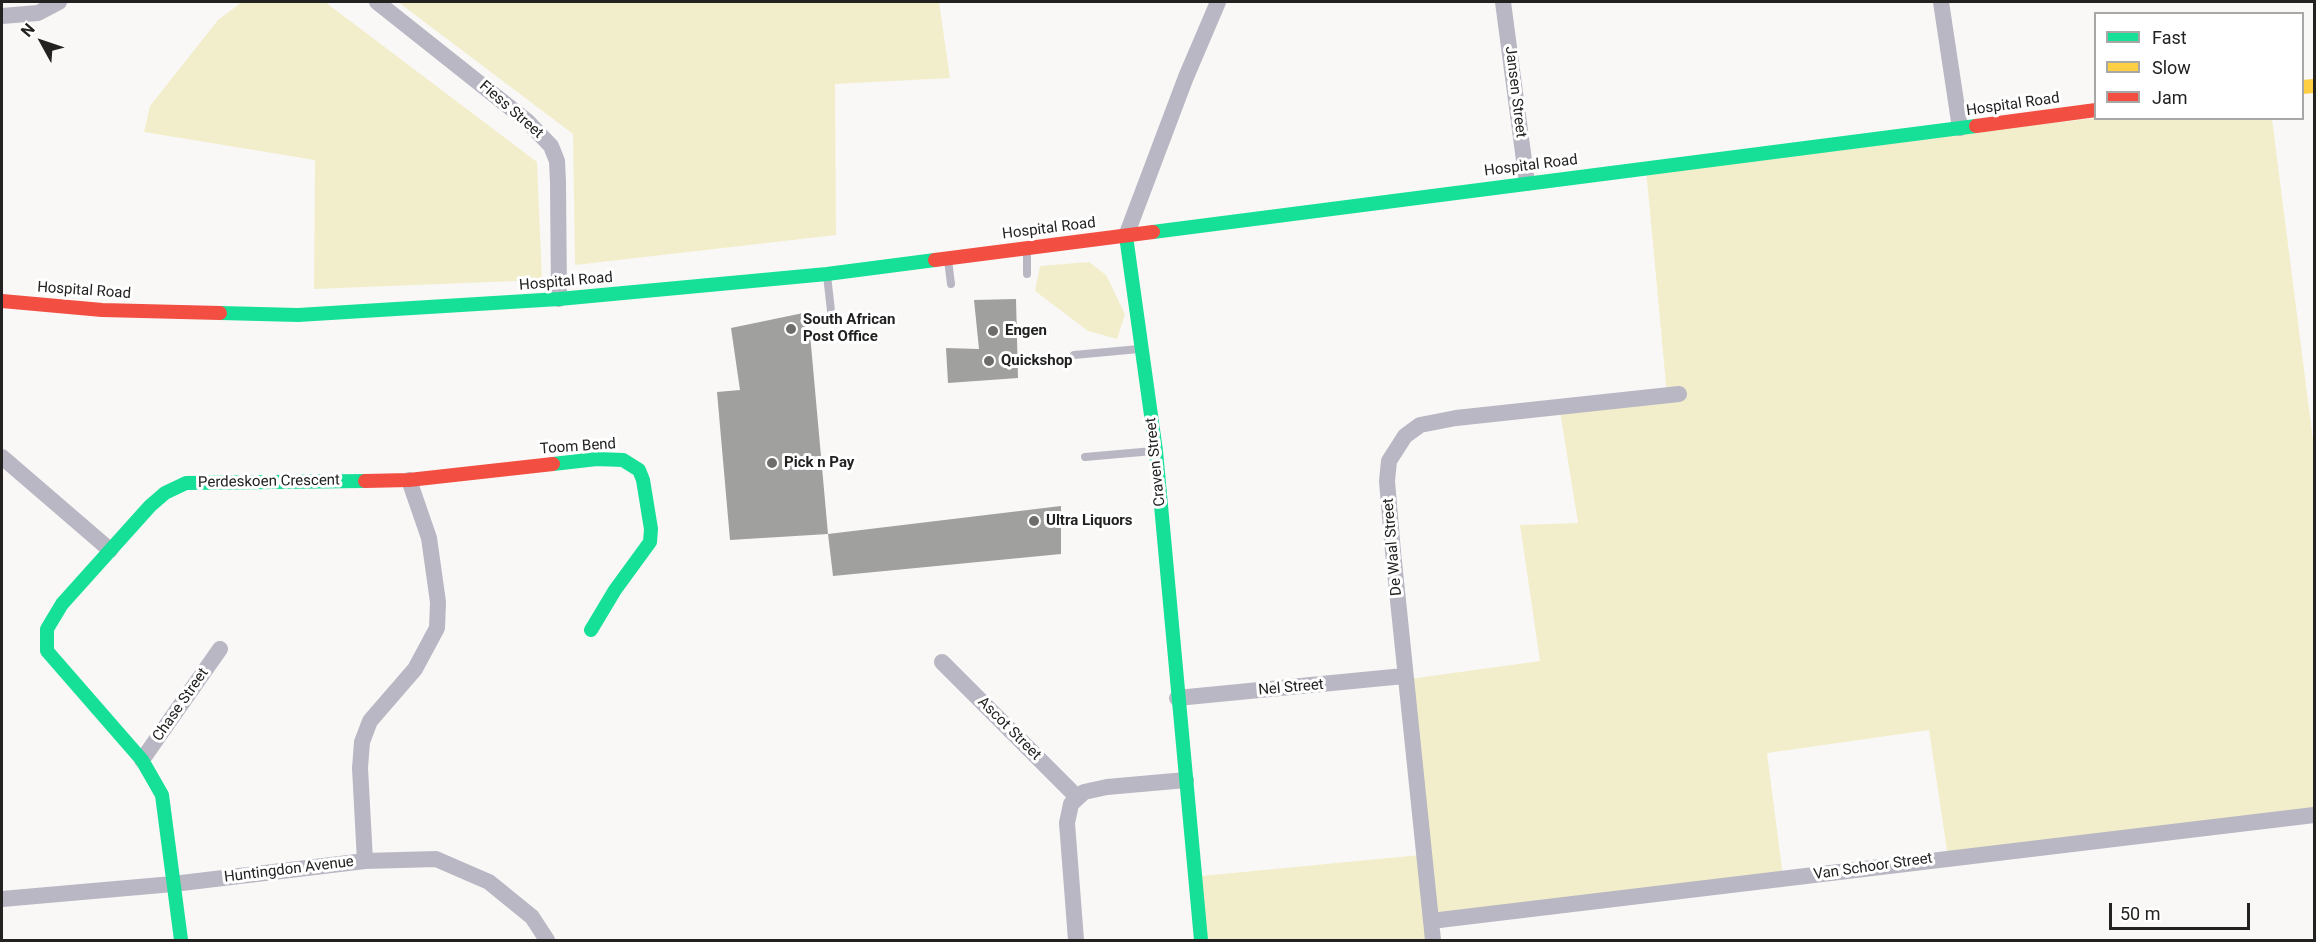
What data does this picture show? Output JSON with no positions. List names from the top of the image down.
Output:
{
  "streets": {
    "main road": [
      "Hospital Road",
      "Toom Bend",
      "Craven Street",
      "Perdeskoen Crescent"
    ],
    "street": [
      "Jansen Street",
      "Fiess Street",
      "De Waal Street",
      "Nel Street",
      "Chase Street",
      "Ascot Street",
      "Van Schoor Street",
      "Huntingdon Avenue"
    ]
  },
  "crossings": [
    ["Jansen Street", "Hospital Road"],
    ["Hospital Road", "Fiess Street"],
    ["Hospital Road", "Craven Street"],
    ["Toom Bend", "Perdeskoen Crescent"],
    ["Craven Street", "Nel Street"],
    ["Perdeskoen Crescent", "Chase Street"],
    ["Perdeskoen Crescent", "Huntingdon Avenue"],
    ["De Waal Street", "Nel Street"],
    ["De Waal Street", "Van Schoor Street"]
  ],
  "places": [
    "South African Post Office",
    "Engen",
    "Quickshop",
    "Pick n Pay",
    "Ultra Liquors"
  ],
  "legend": ["Fast", "Slow", "Jam"],
  "scale_bar": "50 m",
  "north": "top left"
}
